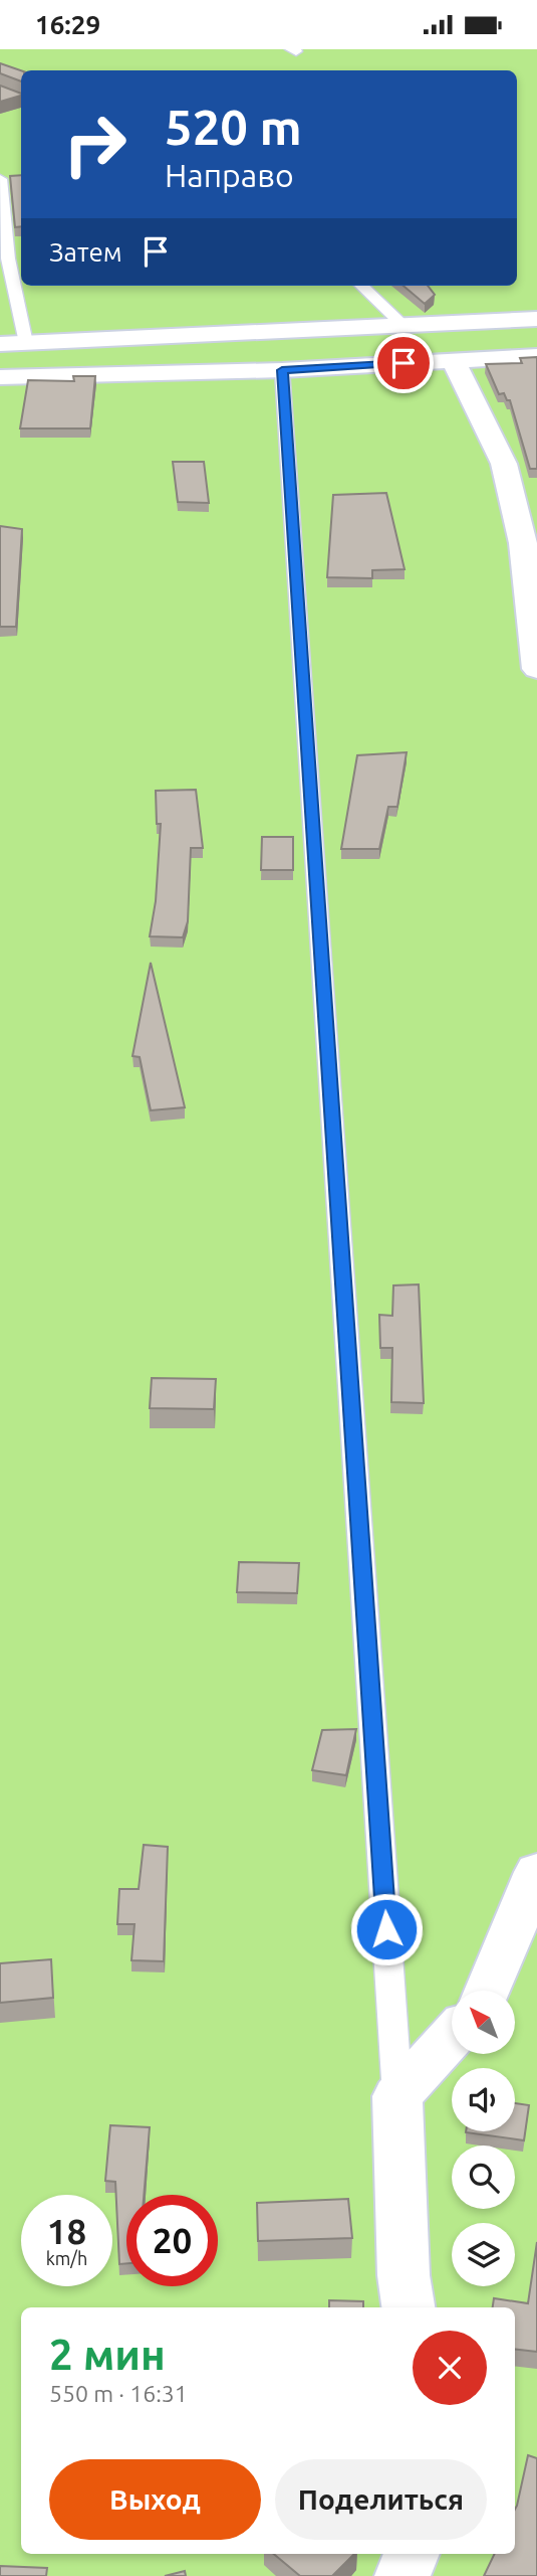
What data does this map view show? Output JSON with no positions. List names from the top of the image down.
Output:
{
  "north": "top left",
  "page": {
    "status": "16:29",
    "turn": ["520 m", "Направо"],
    "then": "Затем",
    "speed": "18 km/h",
    "limit": "20",
    "heading": ["2 мин", "550 m · 16:31"],
    "buttons": ["Выход", "Поделиться"]
  }
}
